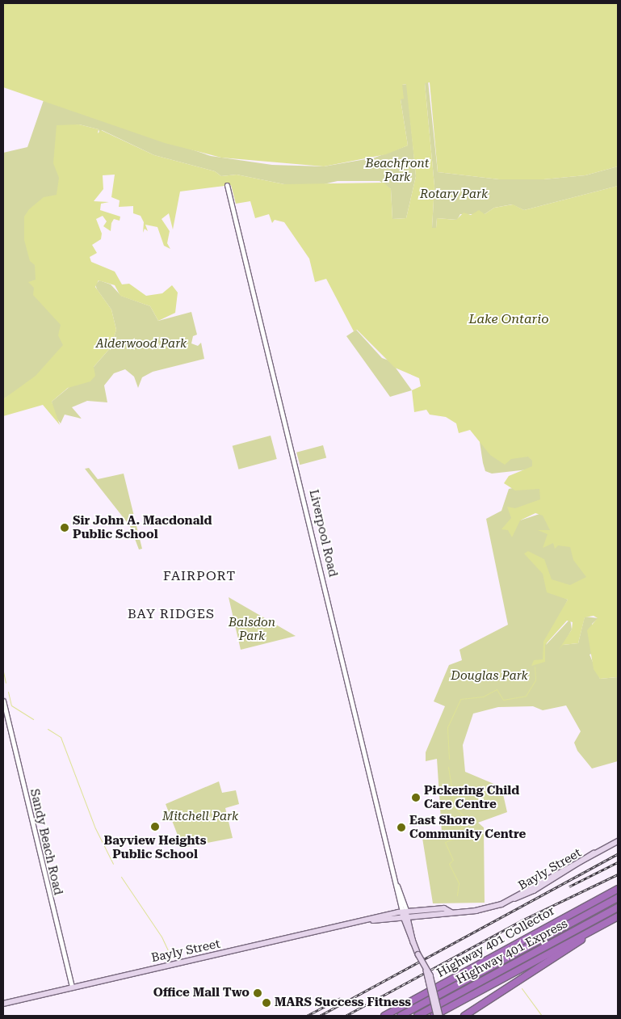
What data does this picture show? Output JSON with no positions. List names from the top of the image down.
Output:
{
  "streets": {
    "highway": ["Highway 401 Collector", "Highway 401 Express"],
    "main road": ["Liverpool Road", "Bayly Street"],
    "street": ["Sandy Beach Road"]
  },
  "crossings": [
    ["Liverpool Road", "Bayly Street"],
    ["Sandy Beach Road", "Bayly Street"]
  ],
  "districts": ["FAIRPORT", "BAY RIDGES"],
  "water": ["Lake Ontario"],
  "parks": [
    "Beachfront Park",
    "Rotary Park",
    "Alderwood Park",
    "Balsdon Park",
    "Douglas Park",
    "Mitchell Park"
  ],
  "places": [
    "Sir John A. Macdonald Public School",
    "Pickering Child Care Centre",
    "Bayview Heights Public School",
    "East Shore Community Centre",
    "Office Mall Two",
    "MARS Success Fitness"
  ]
}
